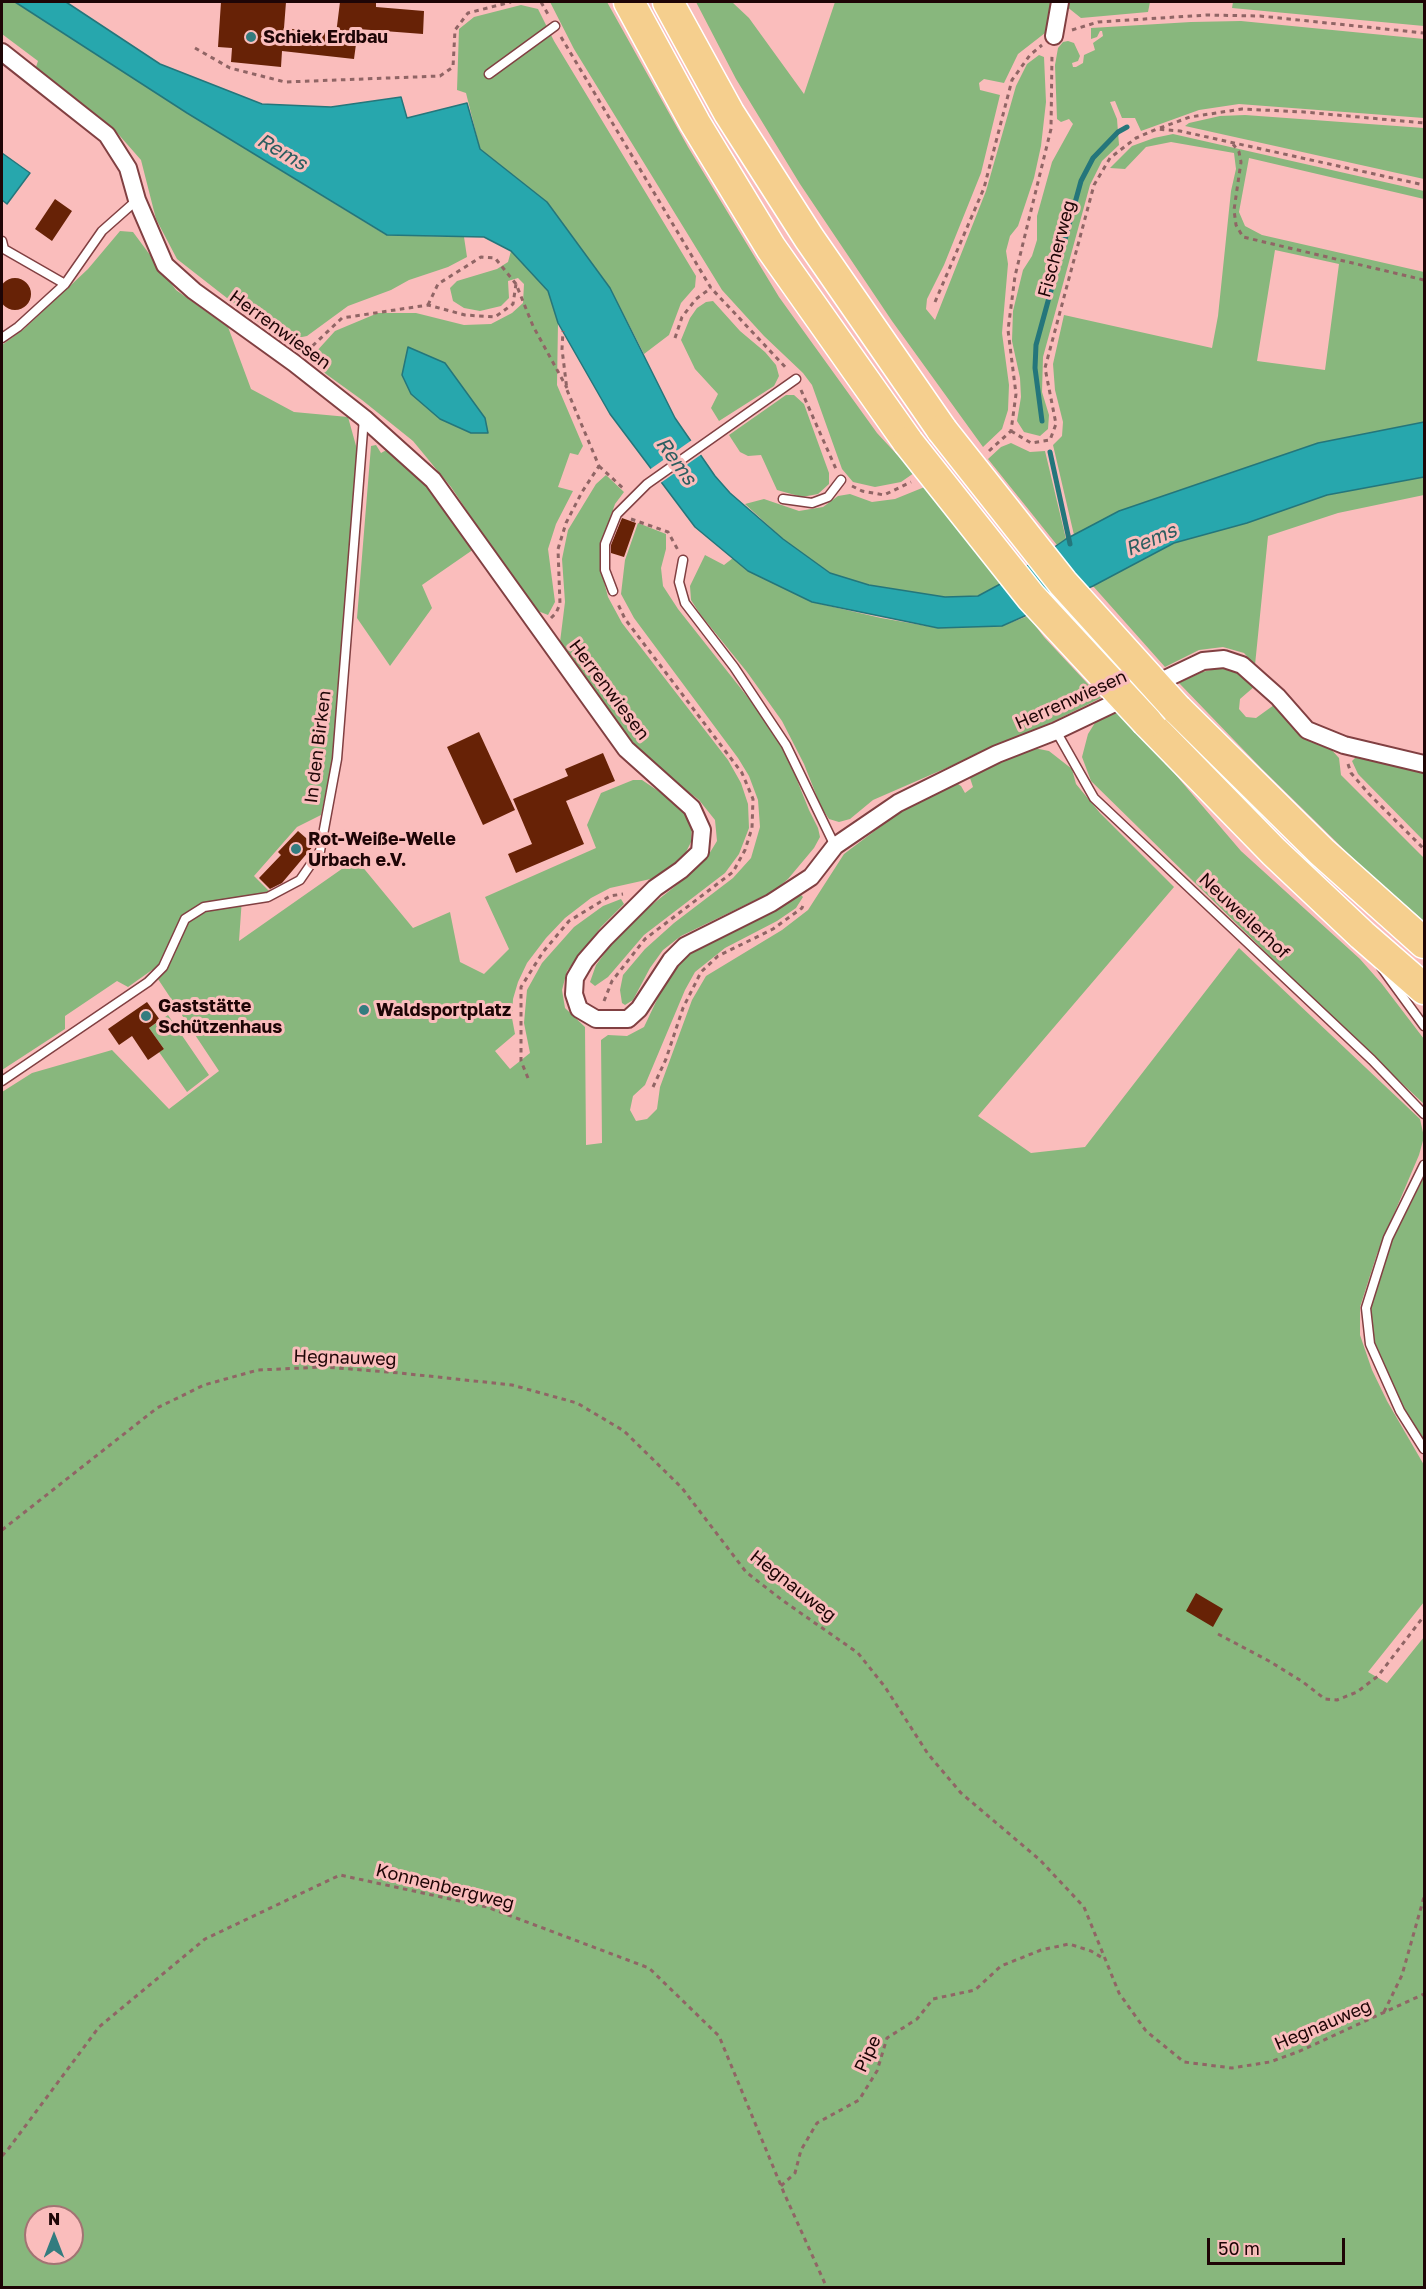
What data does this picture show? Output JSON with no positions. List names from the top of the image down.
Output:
{
  "streets": {
    "street": ["Herrenwiesen"],
    "lane": ["In den Birken", "Neuweilerhof"],
    "path": [
      "Fischerweg",
      "Hegnauweg",
      "Konnenbergweg",
      "Pipe"
    ]
  },
  "crossings": [
    ["Herrenwiesen", "In den Birken"],
    ["Herrenwiesen", "Neuweilerhof"],
    ["Hegnauweg", "Pipe"],
    ["Konnenbergweg", "Pipe"]
  ],
  "water": ["Rems"],
  "places": [
    "Schiek Erdbau",
    "Rot-Weiße-Welle Urbach e.V.",
    "Waldsportplatz",
    "Gaststätte Schützenhaus"
  ],
  "scale_bar": "50 m",
  "north": "top"
}
